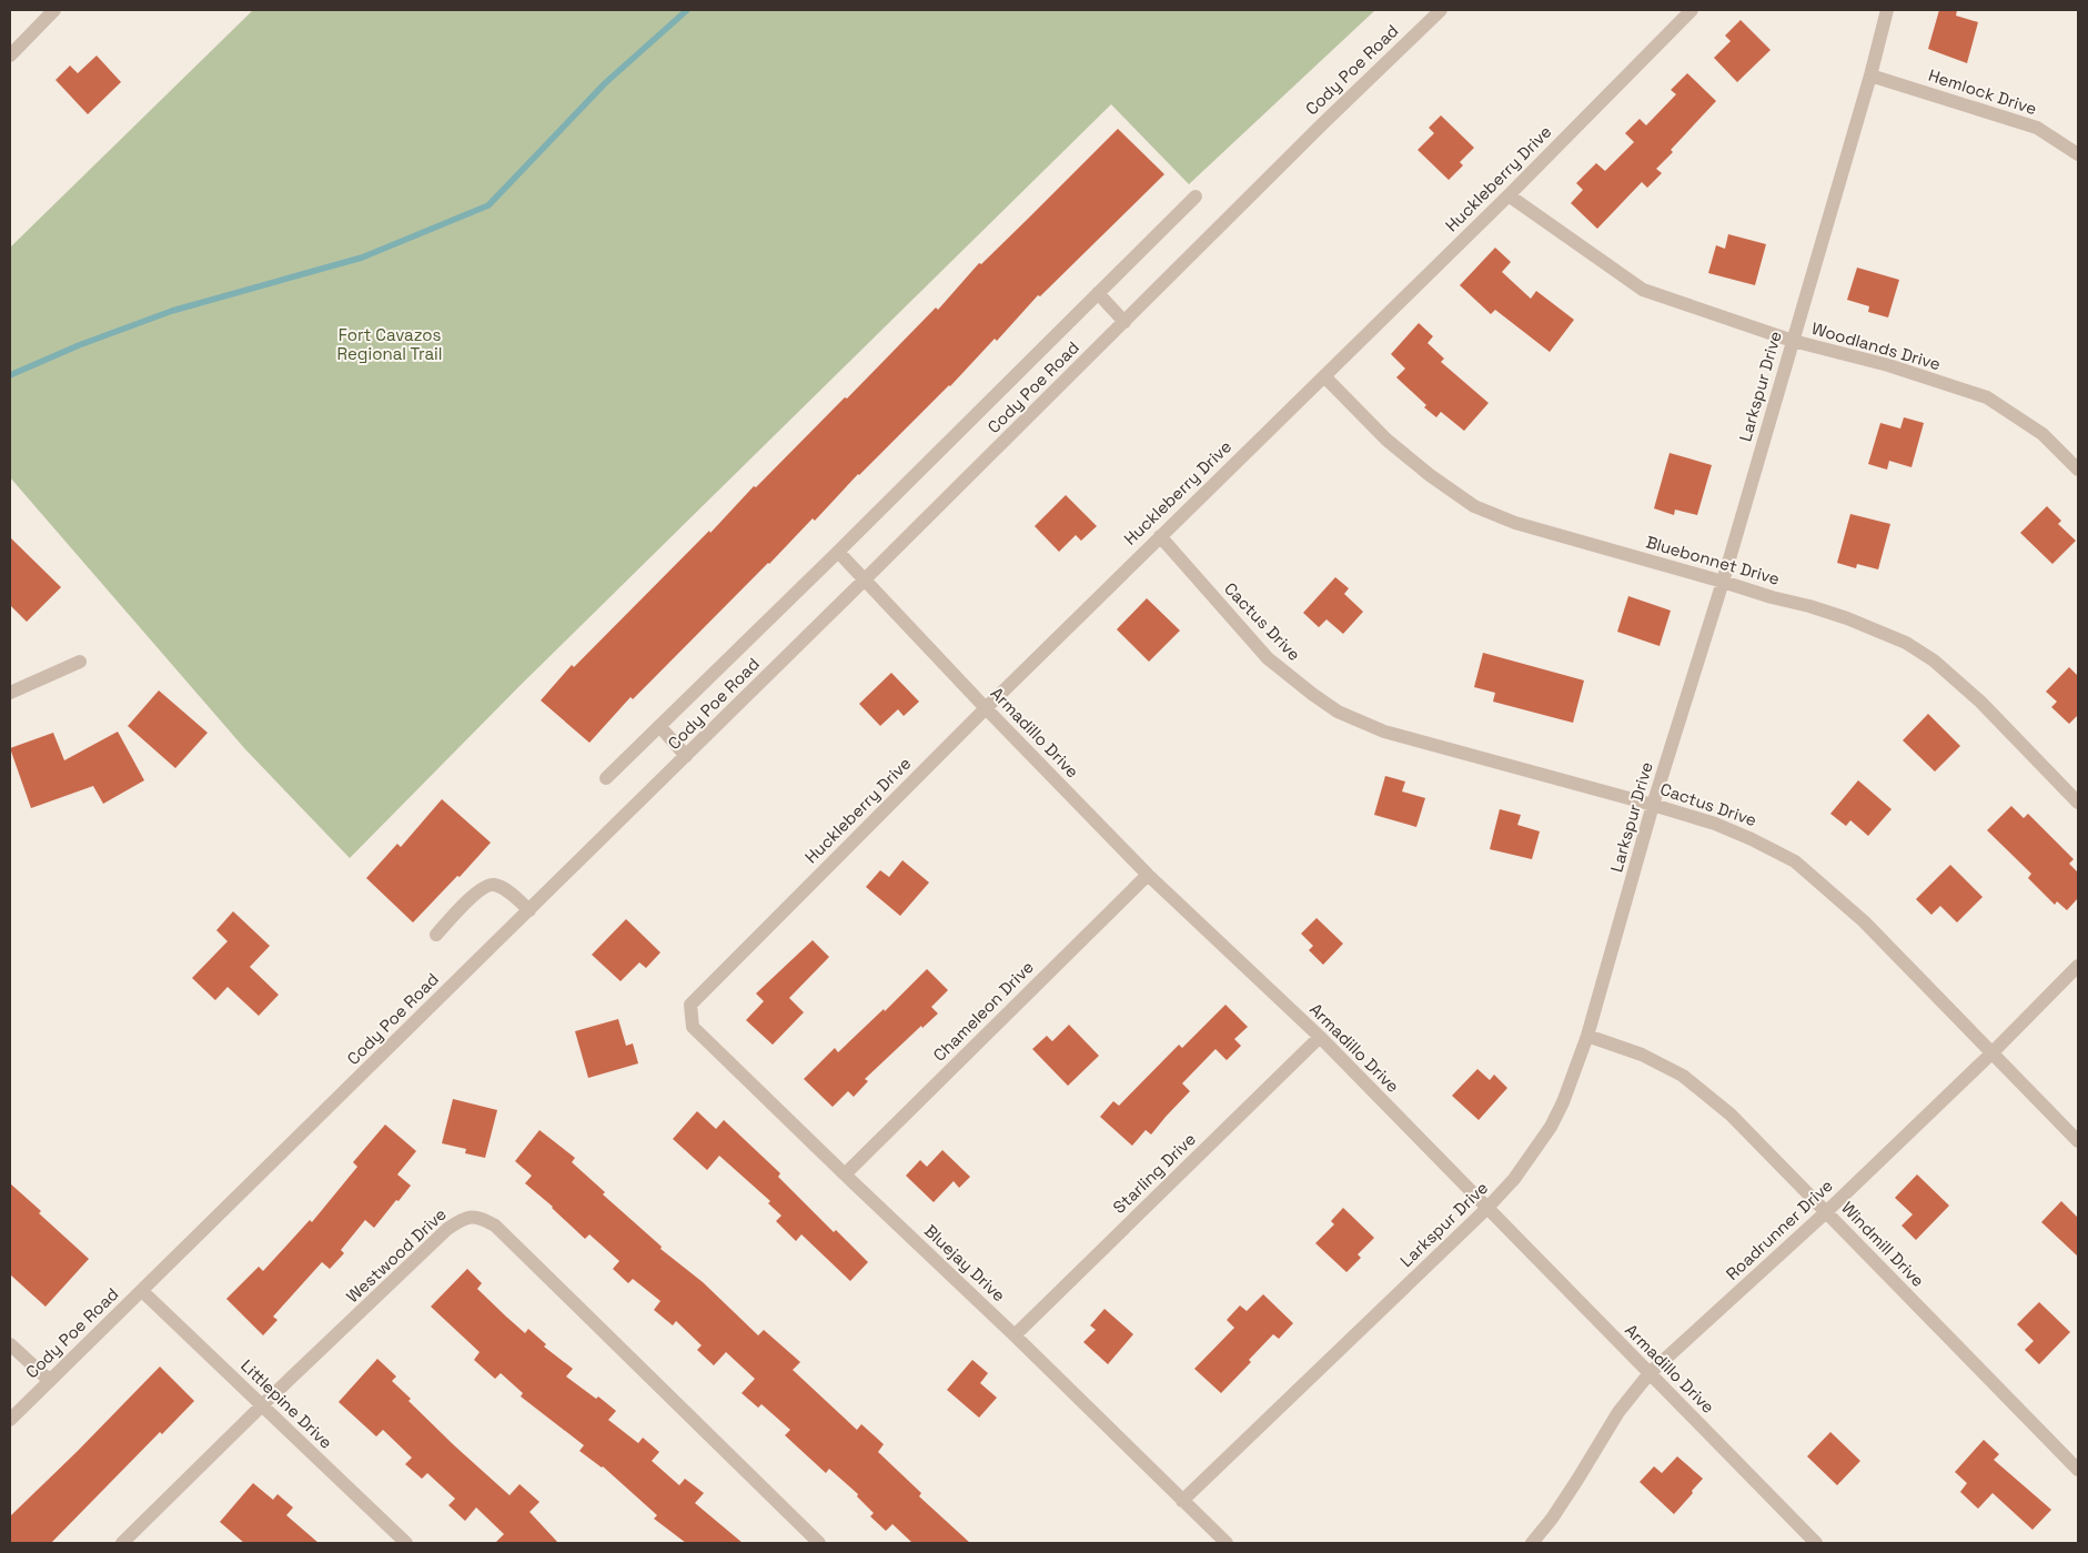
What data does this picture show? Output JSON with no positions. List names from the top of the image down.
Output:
{
  "streets": {
    "street": [
      "Cody Poe Road",
      "Hemlock Drive",
      "Huckleberry Drive",
      "Woodlands Drive",
      "Larkspur Drive",
      "Bluebonnet Drive",
      "Cactus Drive",
      "Armadillo Drive",
      "Chameleon Drive",
      "Starling Drive",
      "Roadrunner Drive",
      "Windmill Drive",
      "Westwood Drive",
      "Bluejay Drive",
      "Littlepine Drive"
    ]
  },
  "crossings": [
    ["Cody Poe Road", "Armadillo Drive"],
    ["Cody Poe Road", "Littlepine Drive"],
    ["Hemlock Drive", "Larkspur Drive"],
    ["Huckleberry Drive", "Woodlands Drive"],
    ["Huckleberry Drive", "Bluebonnet Drive"],
    ["Huckleberry Drive", "Cactus Drive"],
    ["Huckleberry Drive", "Armadillo Drive"],
    ["Huckleberry Drive", "Bluejay Drive"],
    ["Woodlands Drive", "Larkspur Drive"],
    ["Larkspur Drive", "Bluebonnet Drive"],
    ["Larkspur Drive", "Cactus Drive"],
    ["Larkspur Drive", "Armadillo Drive"],
    ["Larkspur Drive", "Windmill Drive"],
    ["Larkspur Drive", "Bluejay Drive"],
    ["Cactus Drive", "Roadrunner Drive"],
    ["Armadillo Drive", "Chameleon Drive"],
    ["Armadillo Drive", "Starling Drive"],
    ["Armadillo Drive", "Roadrunner Drive"],
    ["Chameleon Drive", "Bluejay Drive"],
    ["Starling Drive", "Bluejay Drive"],
    ["Roadrunner Drive", "Windmill Drive"],
    ["Westwood Drive", "Littlepine Drive"]
  ],
  "parks": ["Fort Cavazos Regional Trail"]
}
